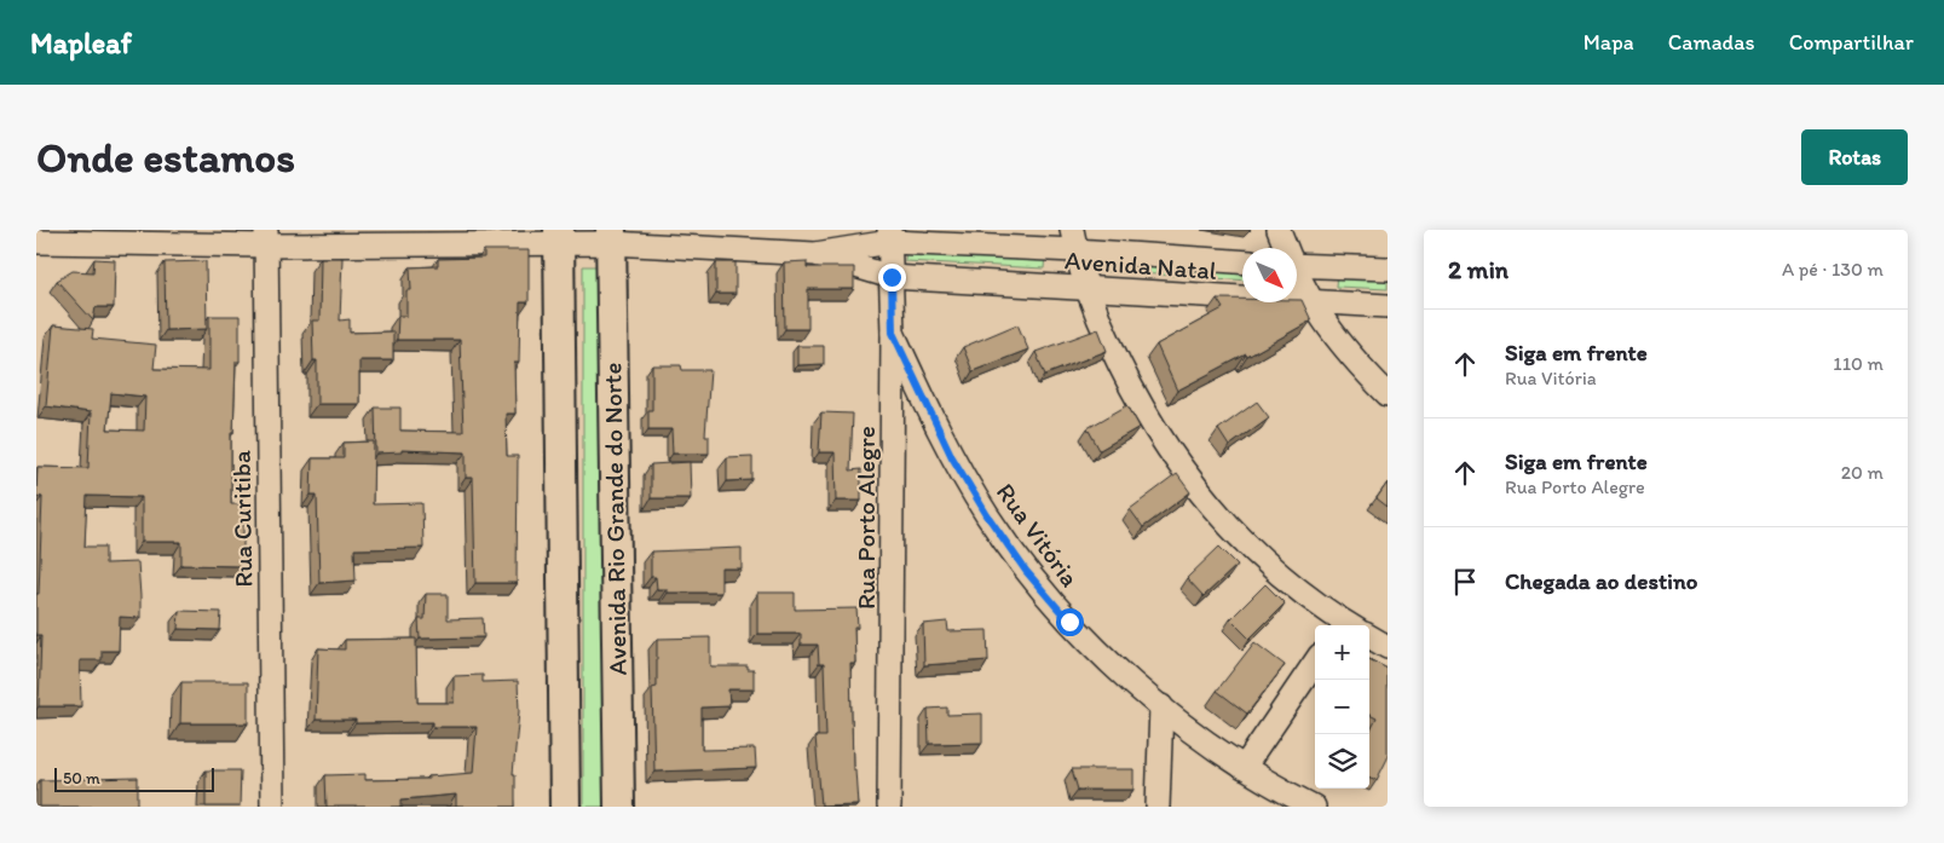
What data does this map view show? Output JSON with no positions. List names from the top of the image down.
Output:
{
  "streets": {
    "main road": ["Avenida Rio Grande do Norte"],
    "street": [
      "Avenida Natal",
      "Rua Porto Alegre",
      "Rua Curitiba",
      "Rua Vitória"
    ]
  },
  "crossings": [
    ["Avenida Natal", "Rua Porto Alegre"],
    ["Rua Porto Alegre", "Rua Vitória"]
  ],
  "scale_bar": "50 m",
  "north": "bottom right",
  "page": {
    "header": "Mapleaf",
    "nav": ["Mapa", "Camadas", "Compartilhar"],
    "buttons": "Rotas",
    "title": "Onde estamos",
    "heading": ["2 min", "A pé · 130 m"],
    "list": [
      ["Siga em frente", "Rua Vitória", "110 m"],
      ["Siga em frente", "Rua Porto Alegre", "20 m"],
      "Chegada ao destino"
    ],
    "map_buttons": ["+", "−"],
    "scale": "50 m"
  }
}
